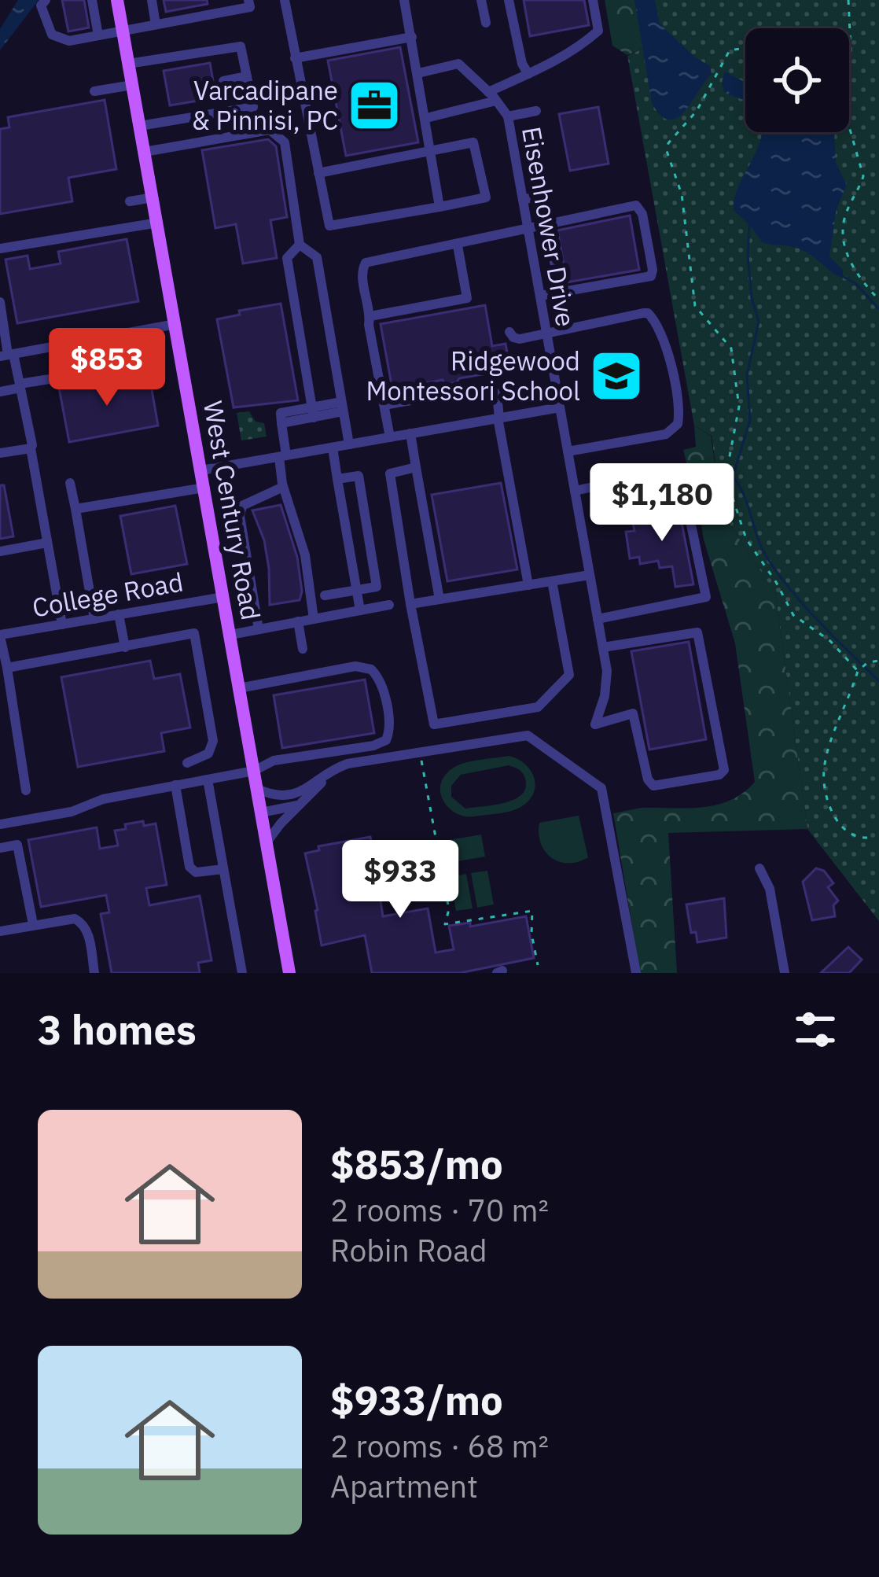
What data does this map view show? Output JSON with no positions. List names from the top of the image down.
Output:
{
  "streets": {
    "main road": ["West Century Road"],
    "street": ["Eisenhower Drive", "College Road"]
  },
  "crossings": [
    ["West Century Road", "College Road"]
  ],
  "places": {
    "office": ["Varcadipane & Pinnisi, PC"],
    "school or university": ["Ridgewood Montessori School"]
  },
  "page": {
    "price": ["$853", "$1,180", "$933"],
    "heading": "3 homes",
    "list": [
      {
        "name": "$853/mo",
        "note": "2 rooms · 70 m² · Robin Road"
      },
      {
        "name": "$933/mo",
        "note": "2 rooms · 68 m² · Apartment"
      }
    ]
  }
}
